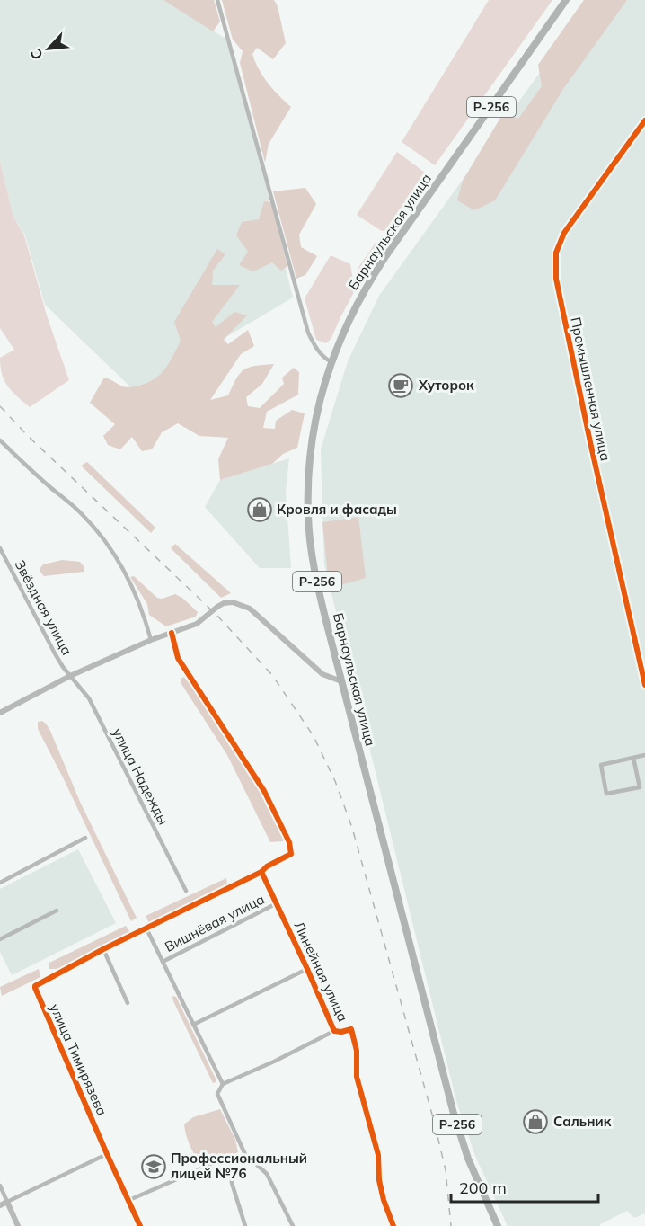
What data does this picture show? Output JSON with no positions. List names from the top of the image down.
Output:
{
  "streets": {
    "highway": ["Р-256", "Барнаульская улица"],
    "street": [
      "Промышленная улица",
      "Звёздная улица",
      "улица Надежды",
      "Вишнёвая улица",
      "Линейная улица",
      "улица Тимирязева"
    ]
  },
  "crossings": [
    ["Звёздная улица", "улица Надежды"],
    ["Вишнёвая улица", "Линейная улица"],
    ["Линейная улица", "улица Тимирязева"]
  ],
  "places": {
    "cafe": ["Хуторок"],
    "shop": ["Кровля и фасады", "Сальник"],
    "school or university": ["Профессиональный лицей №76"]
  },
  "scale_bar": "200 m",
  "north": "bottom left"
}
